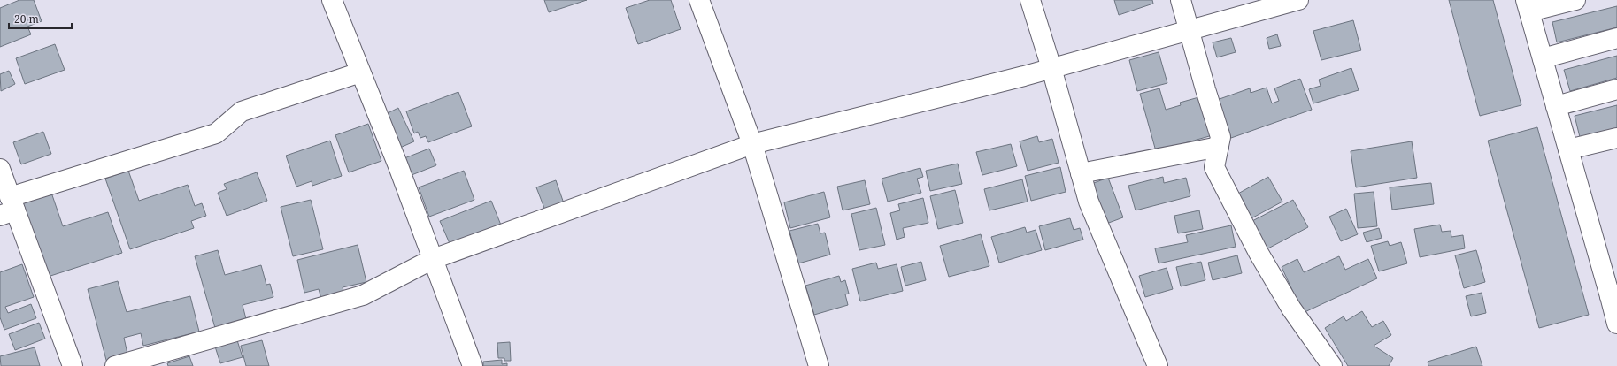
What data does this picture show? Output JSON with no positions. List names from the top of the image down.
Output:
{
  "scale_bar": "20 m"
}
